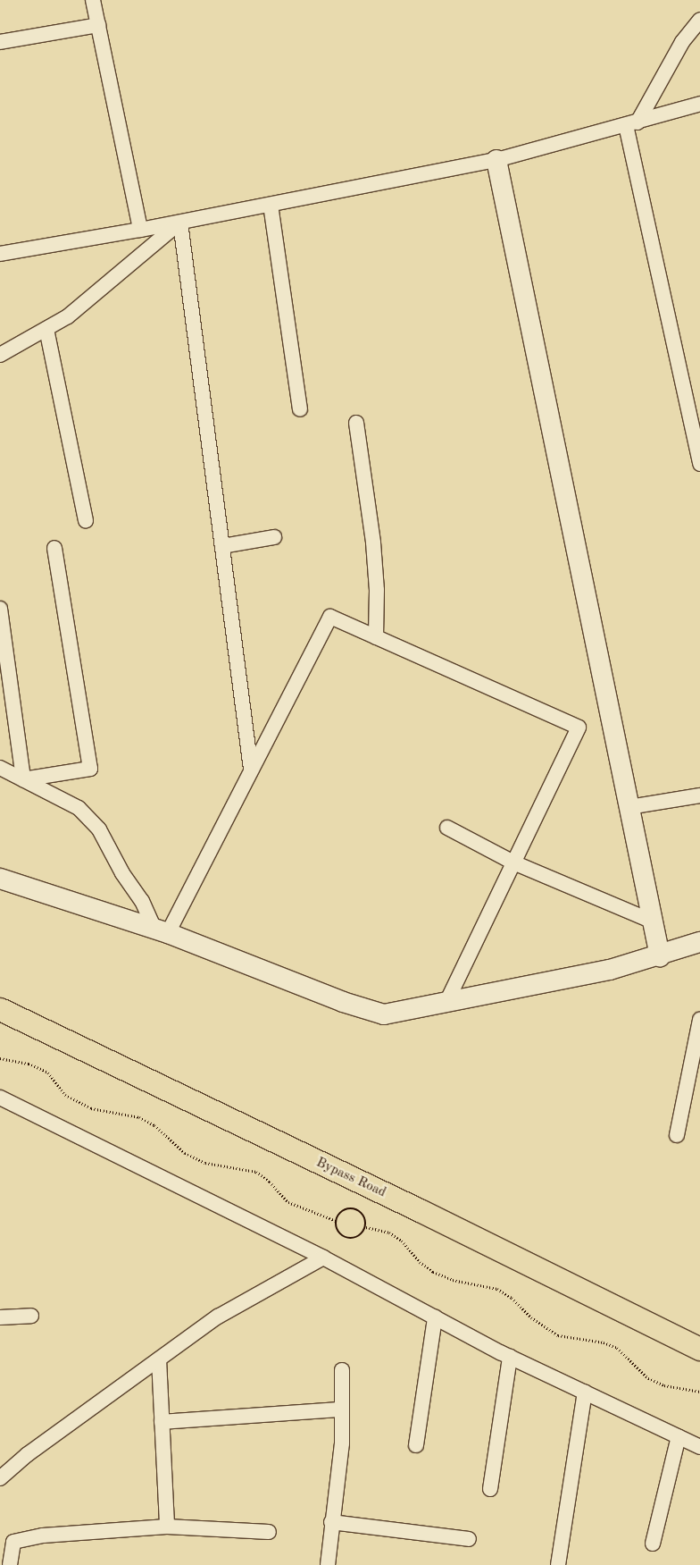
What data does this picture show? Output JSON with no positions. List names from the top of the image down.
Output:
{
  "streets": {
    "main road": ["Bypass Road"]
  }
}
